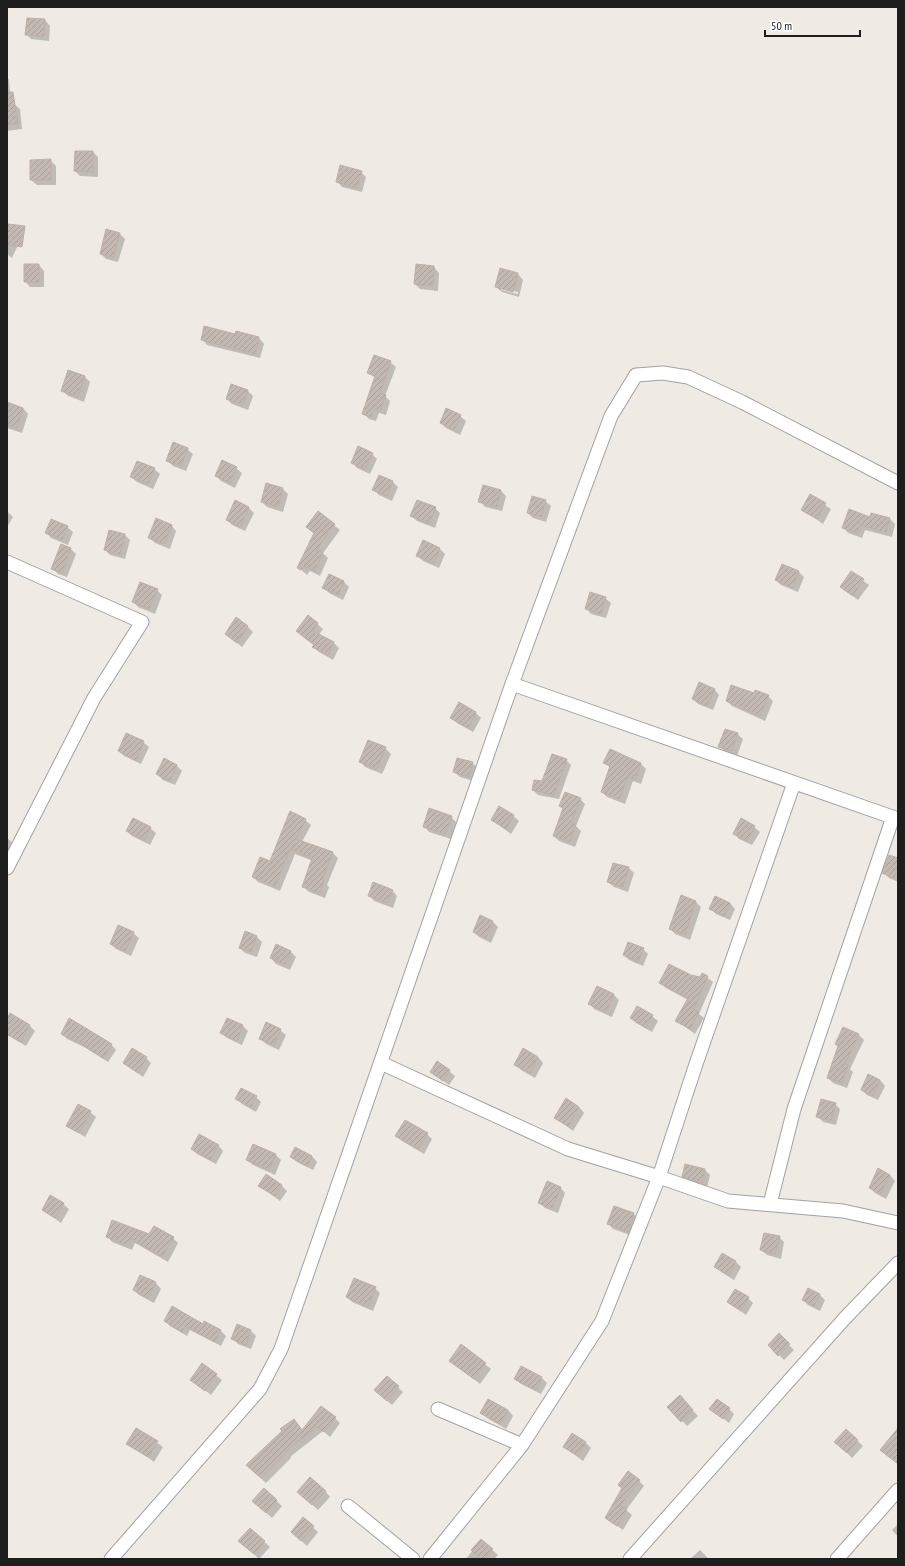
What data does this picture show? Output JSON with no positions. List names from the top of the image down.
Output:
{
  "scale_bar": "50 m"
}
